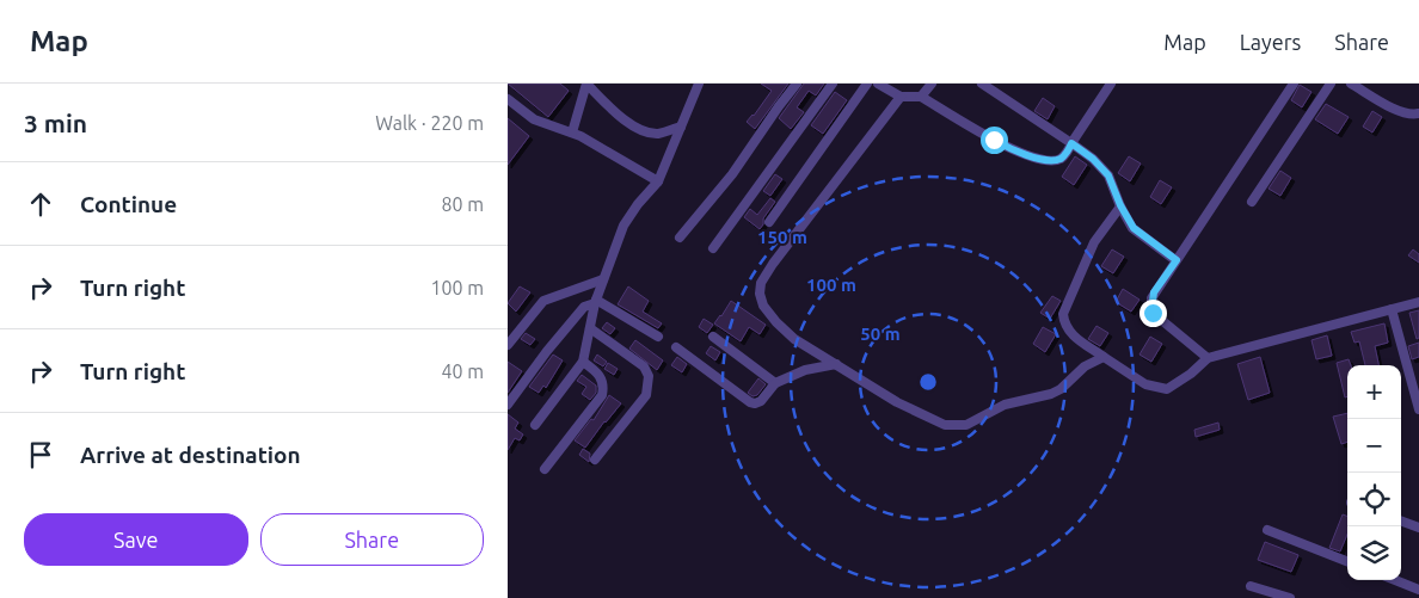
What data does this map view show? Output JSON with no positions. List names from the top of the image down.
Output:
{
  "page": {
    "header": "Map",
    "nav": ["Map", "Layers", "Share"],
    "heading": ["3 min", "Walk · 220 m"],
    "list": [
      ["Continue", "80 m"],
      ["Turn right", "100 m"],
      ["Turn right", "40 m"],
      "Arrive at destination"
    ],
    "map_buttons": ["+", "−"],
    "buttons": ["Save", "Share"]
  },
  "rings": ["150 m", "100 m", "50 m"]
}
